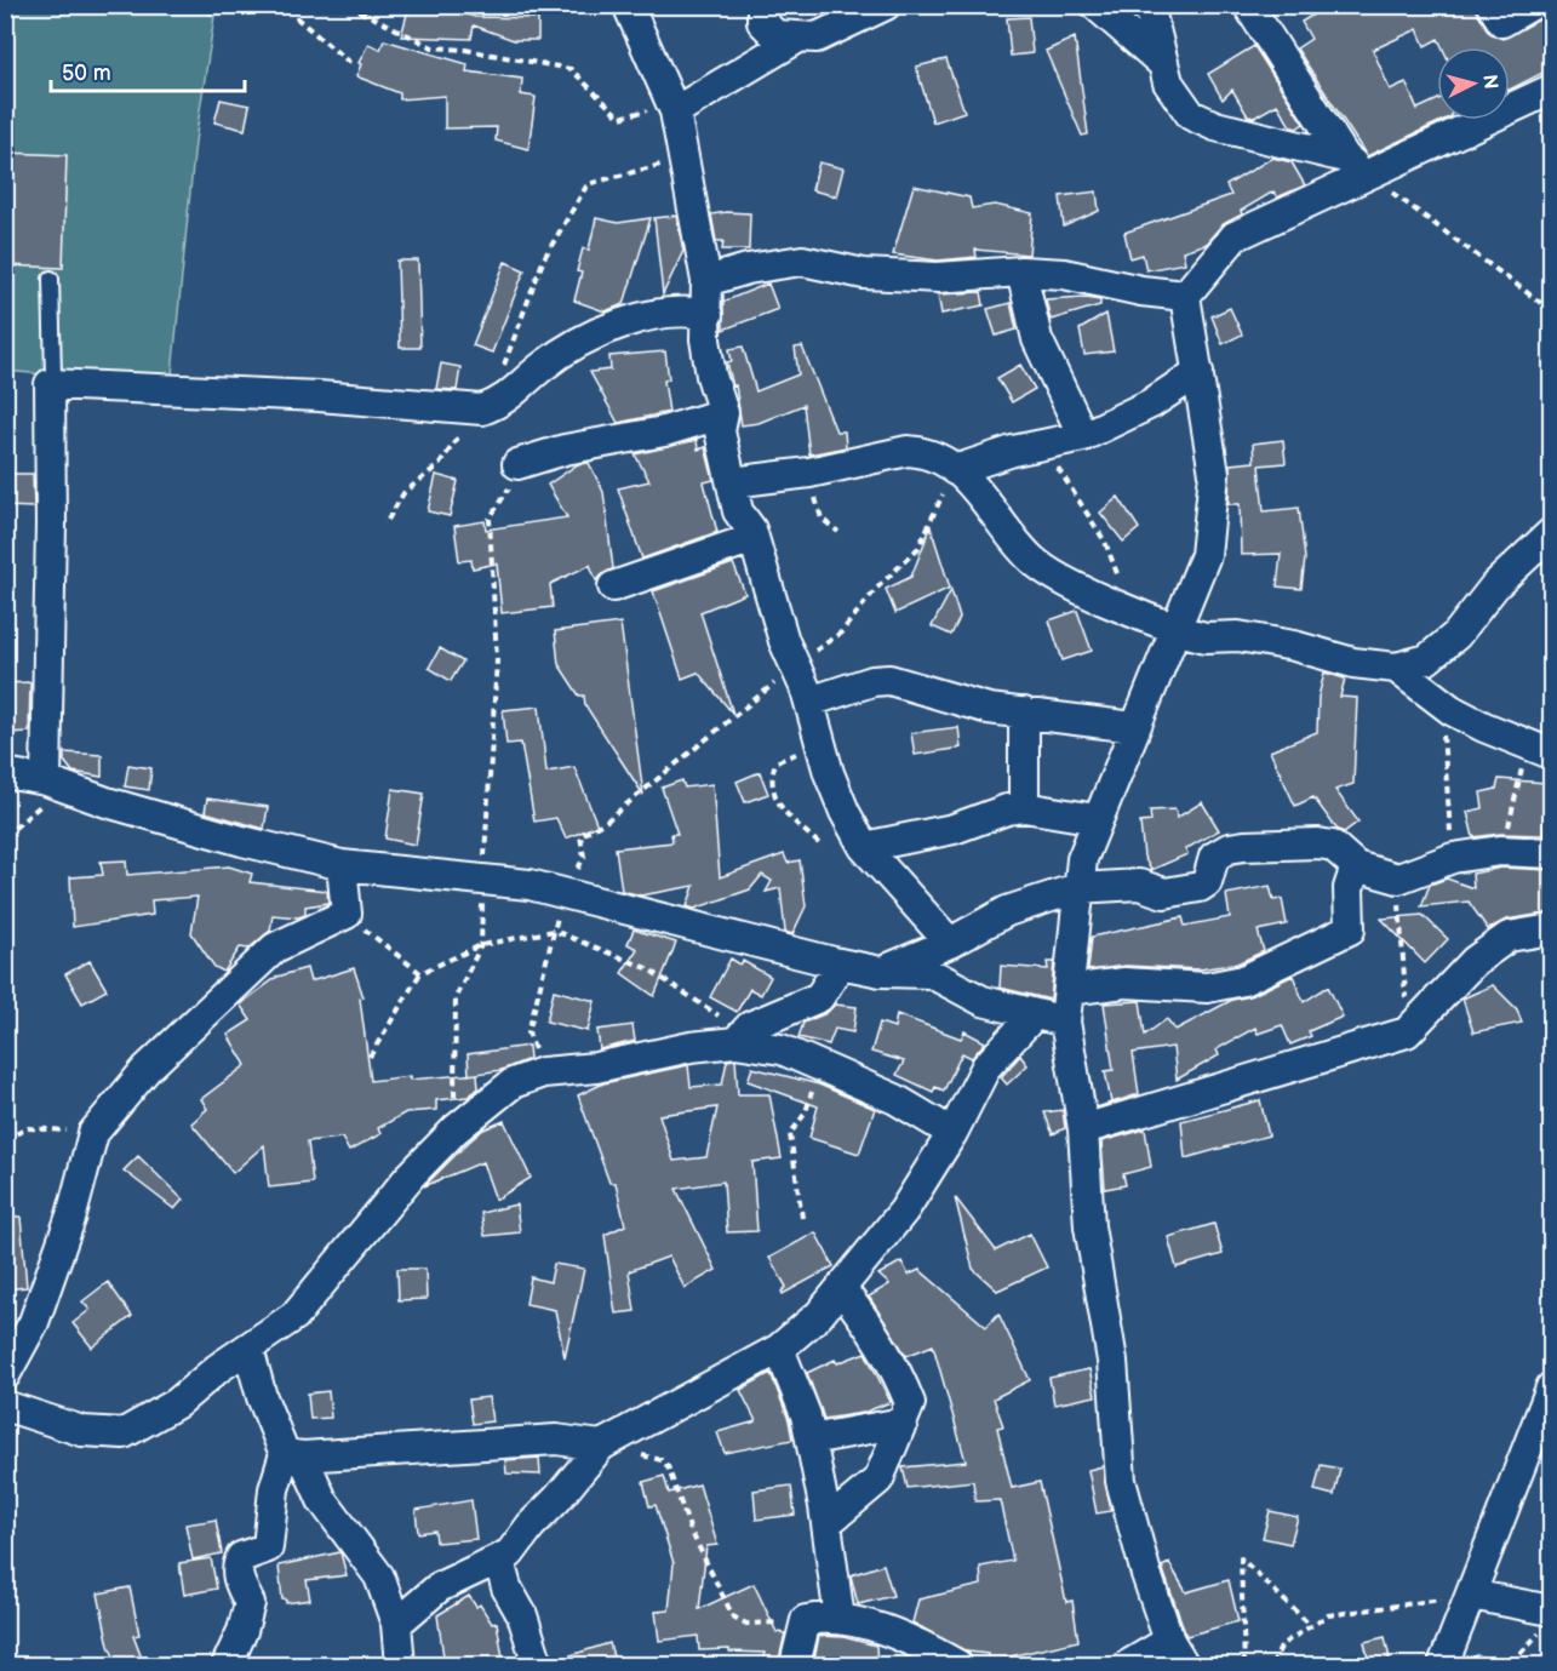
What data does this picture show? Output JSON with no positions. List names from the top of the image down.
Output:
{
  "scale_bar": "50 m",
  "north": "right"
}
